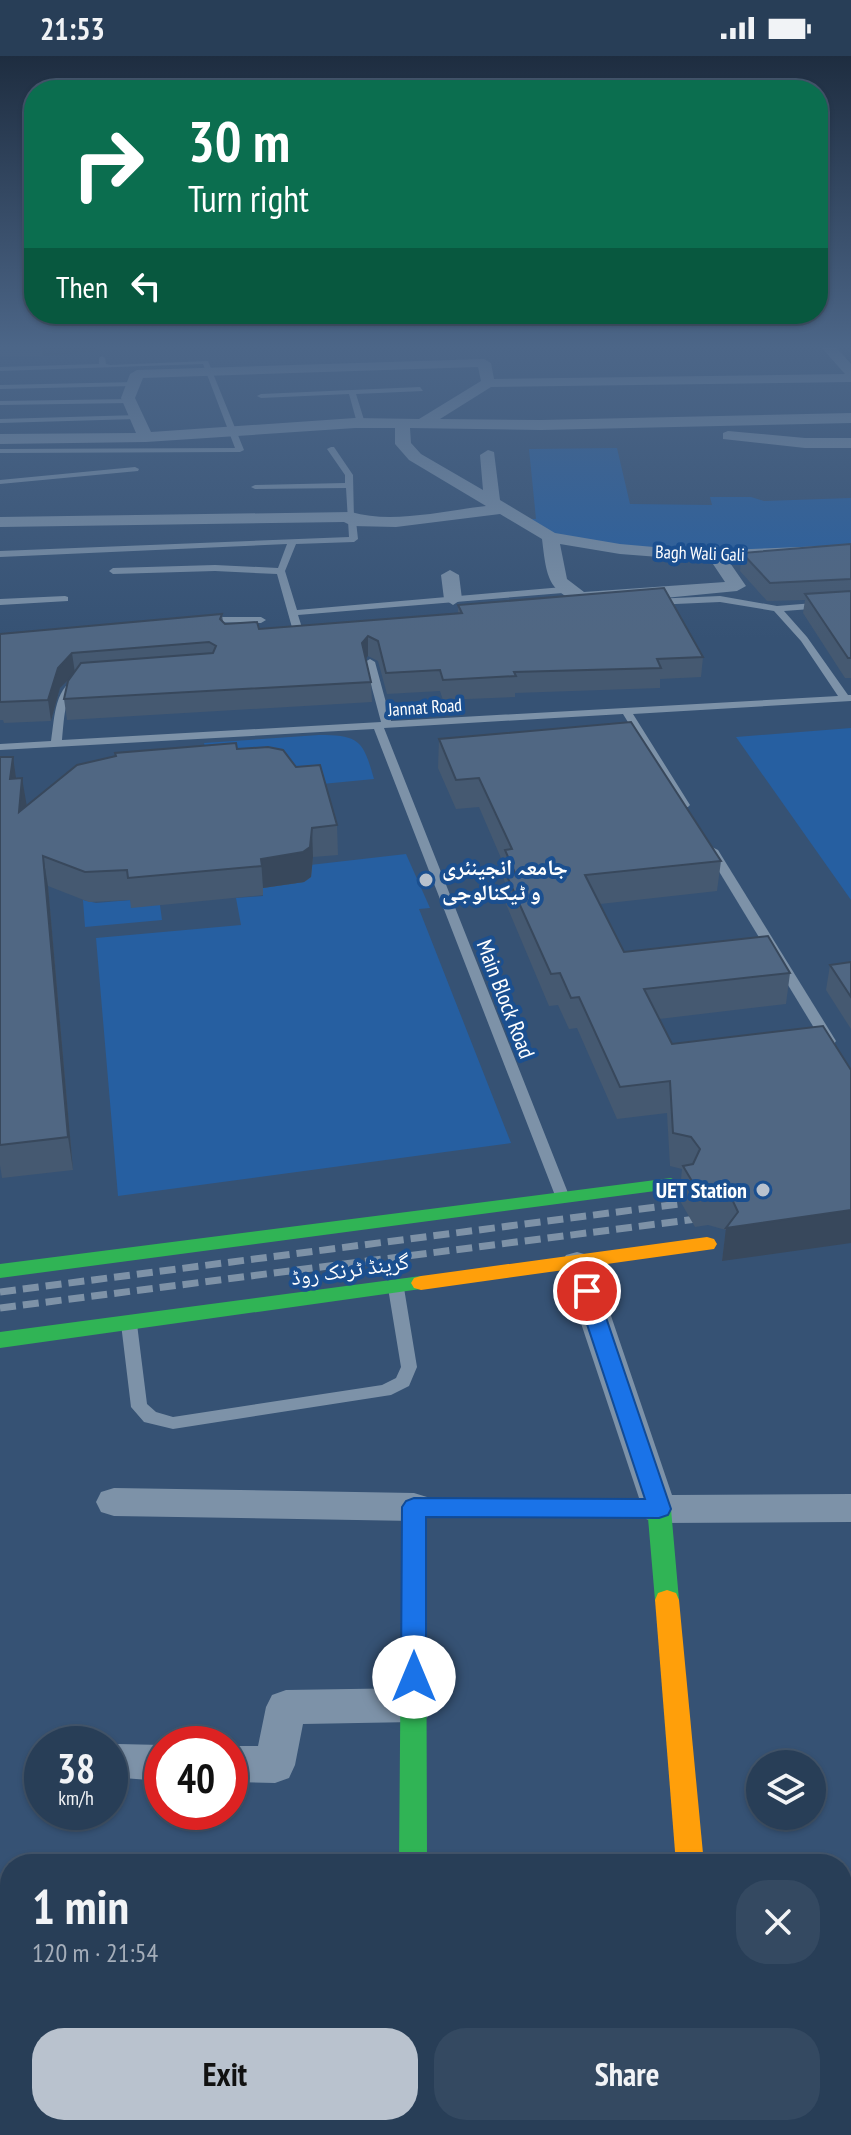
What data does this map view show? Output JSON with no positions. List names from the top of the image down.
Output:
{
  "streets": {
    "main road": ["گرینڈ ٹرنک روڈ"],
    "street": ["Bagh Wali Gali"],
    "lane": ["Jannat Road", "Main Block Road"]
  },
  "crossings": [
    ["Jannat Road", "Main Block Road"],
    ["Main Block Road", "گرینڈ ٹرنک روڈ"]
  ],
  "places": ["جامعہ انجینئری و ٹیکنالوجی", "UET Station"],
  "page": {
    "status": "21:53",
    "turn": ["30 m", "Turn right"],
    "then": "Then",
    "speed": "38 km/h",
    "limit": "40",
    "heading": ["1 min", "120 m · 21:54"],
    "buttons": ["Exit", "Share"]
  }
}
